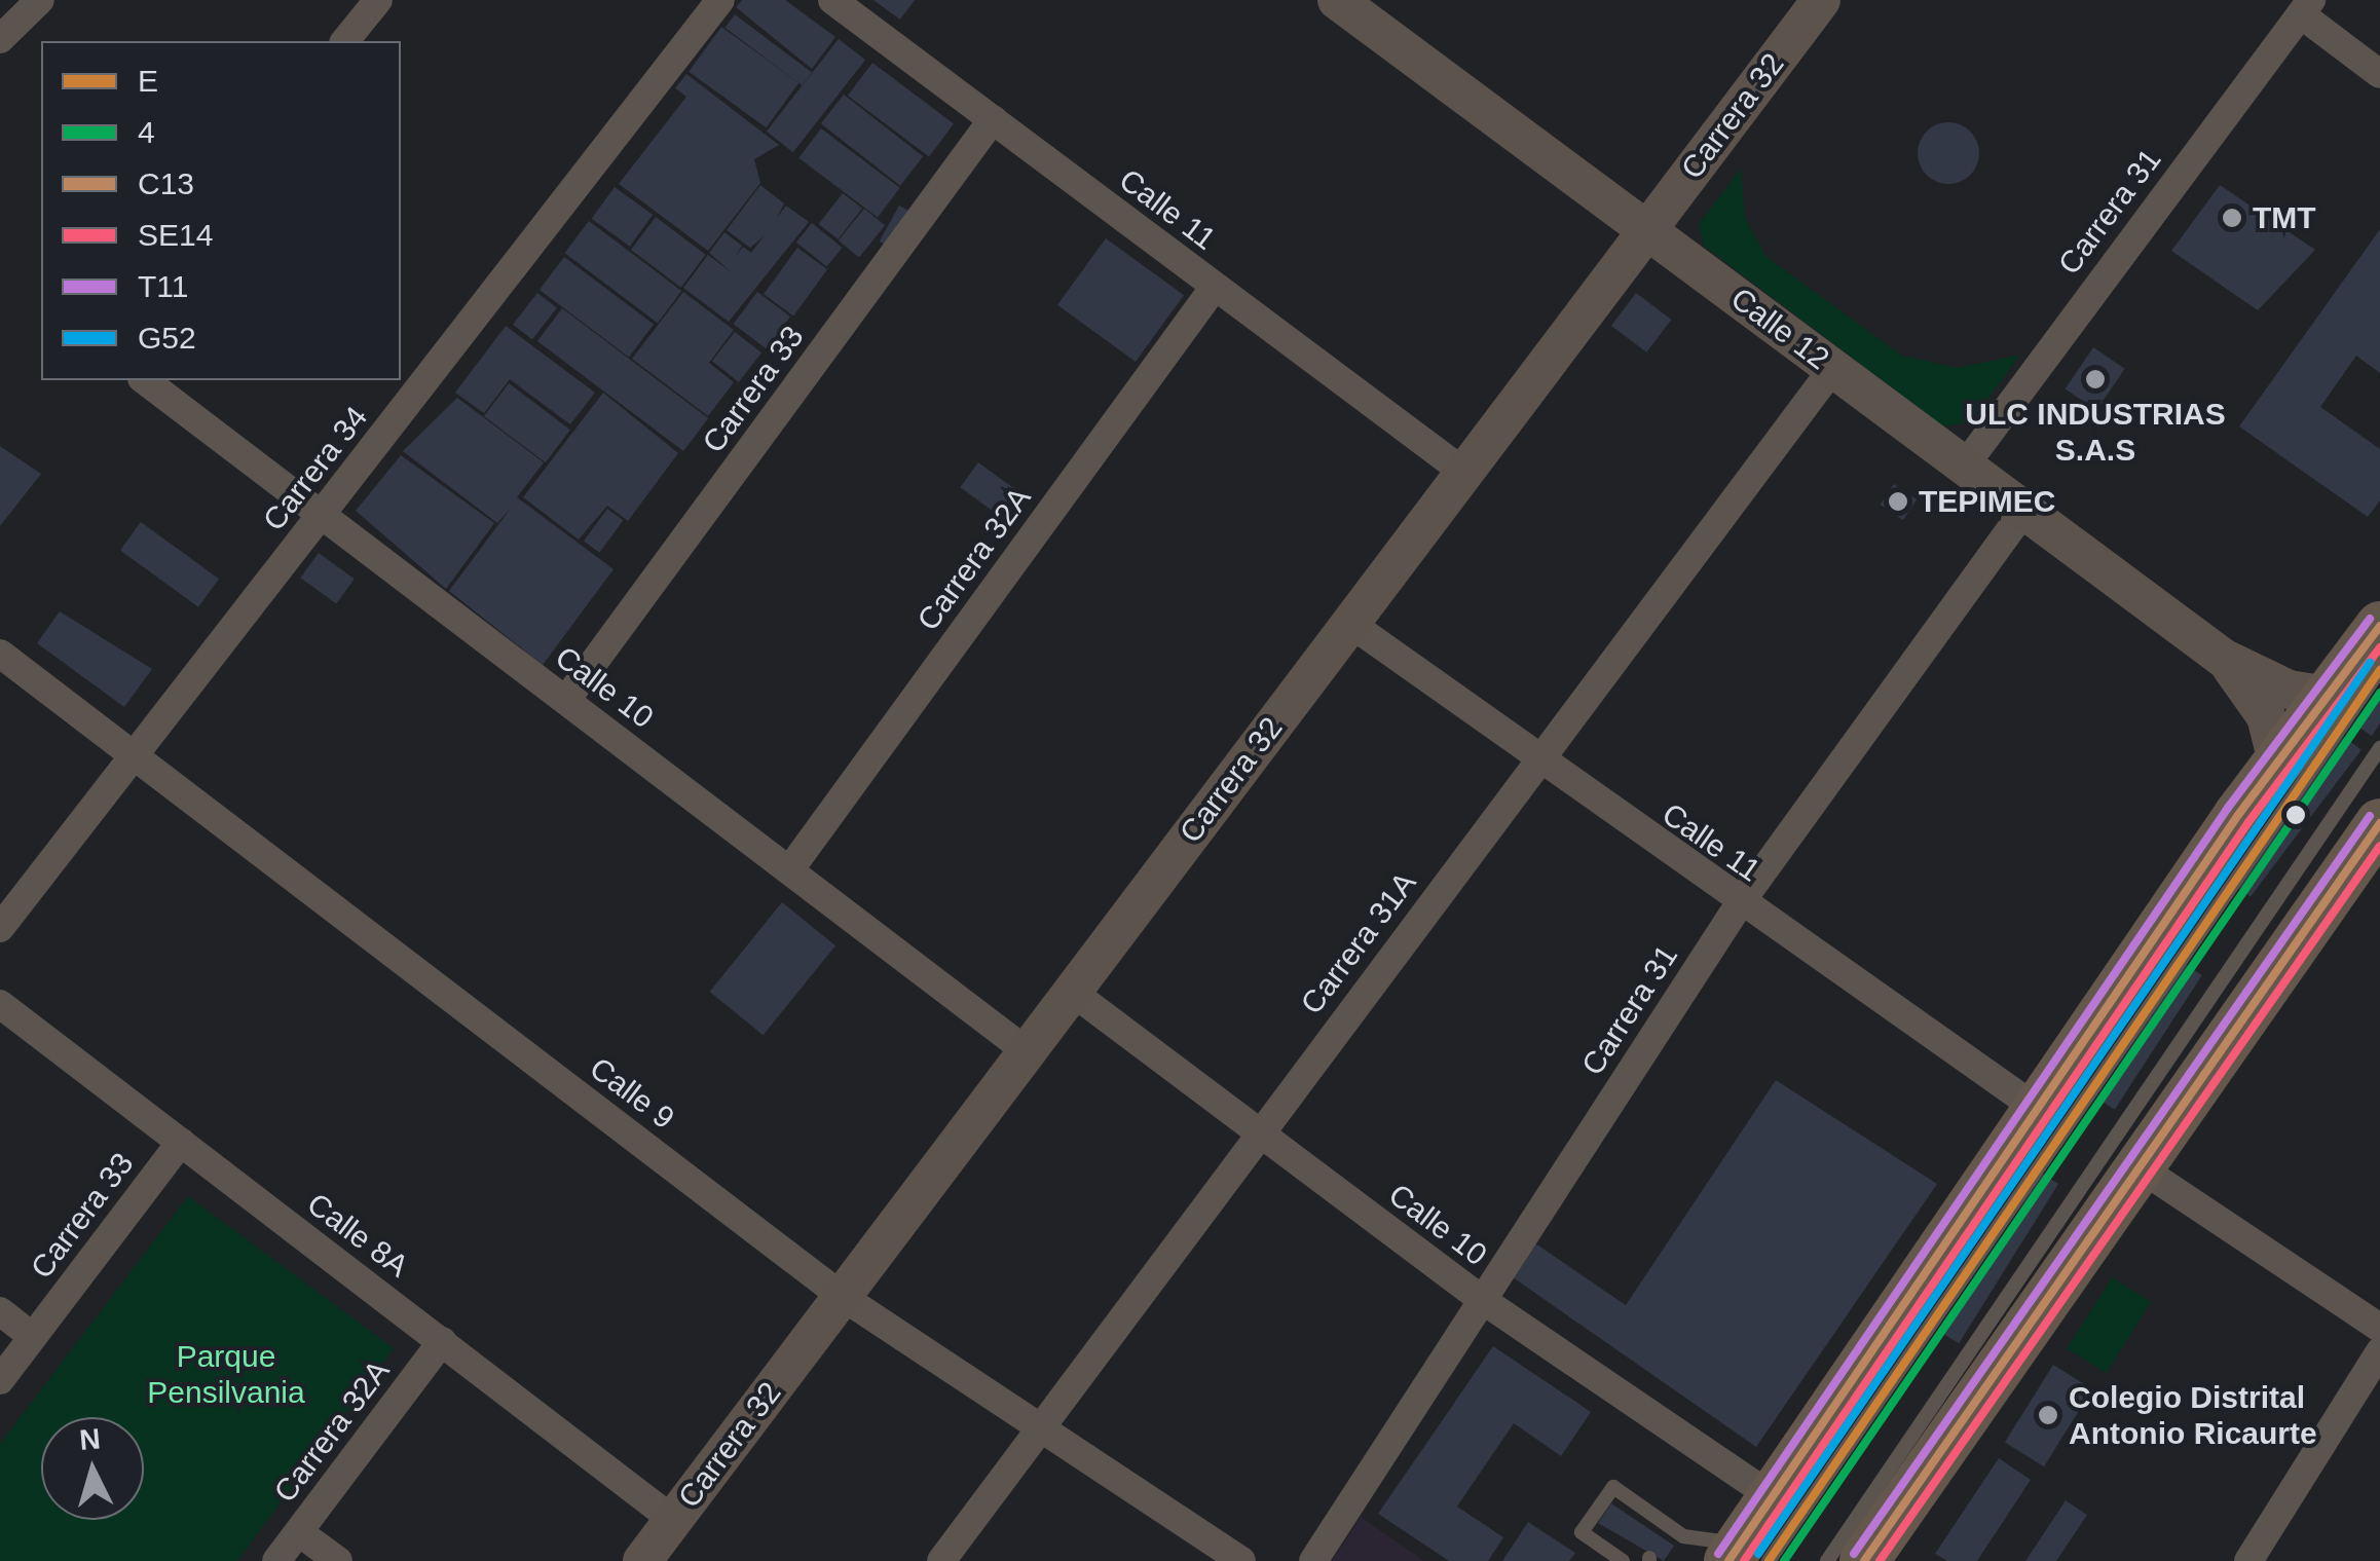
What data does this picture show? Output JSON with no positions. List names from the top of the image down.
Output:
{
  "streets": {
    "street": [
      "Carrera 32",
      "Calle 11",
      "Carrera 31",
      "Calle 12",
      "Carrera 33",
      "Carrera 34",
      "Carrera 32A",
      "Calle 10",
      "Carrera 31A",
      "Calle 9",
      "Calle 8A"
    ]
  },
  "crossings": [
    ["Carrera 32", "Calle 11"],
    ["Carrera 32", "Calle 12"],
    ["Carrera 32", "Calle 10"],
    ["Carrera 32", "Calle 9"],
    ["Carrera 32", "Calle 8A"],
    ["Calle 11", "Carrera 31"],
    ["Calle 11", "Carrera 33"],
    ["Calle 11", "Carrera 32A"],
    ["Calle 11", "Carrera 31A"],
    ["Carrera 31", "Calle 12"],
    ["Carrera 31", "Calle 10"],
    ["Calle 12", "Carrera 31A"],
    ["Carrera 33", "Calle 10"],
    ["Carrera 33", "Calle 8A"],
    ["Carrera 34", "Calle 10"],
    ["Carrera 34", "Calle 9"],
    ["Carrera 32A", "Calle 10"],
    ["Carrera 32A", "Calle 8A"],
    ["Calle 10", "Carrera 31A"],
    ["Carrera 31A", "Calle 9"]
  ],
  "parks": ["Parque Pensilvania"],
  "places": [
    "TMT",
    "ULC INDUSTRIAS S.A.S",
    "TEPIMEC",
    "Colegio Distrital Antonio Ricaurte"
  ],
  "lines": [
    "transit line T11",
    "transit line C13",
    "transit line SE14",
    "transit line G52",
    "transit line E",
    "transit line 4"
  ],
  "legend": [
    "E",
    "4",
    "C13",
    "SE14",
    "T11",
    "G52"
  ],
  "north": "top"
}
